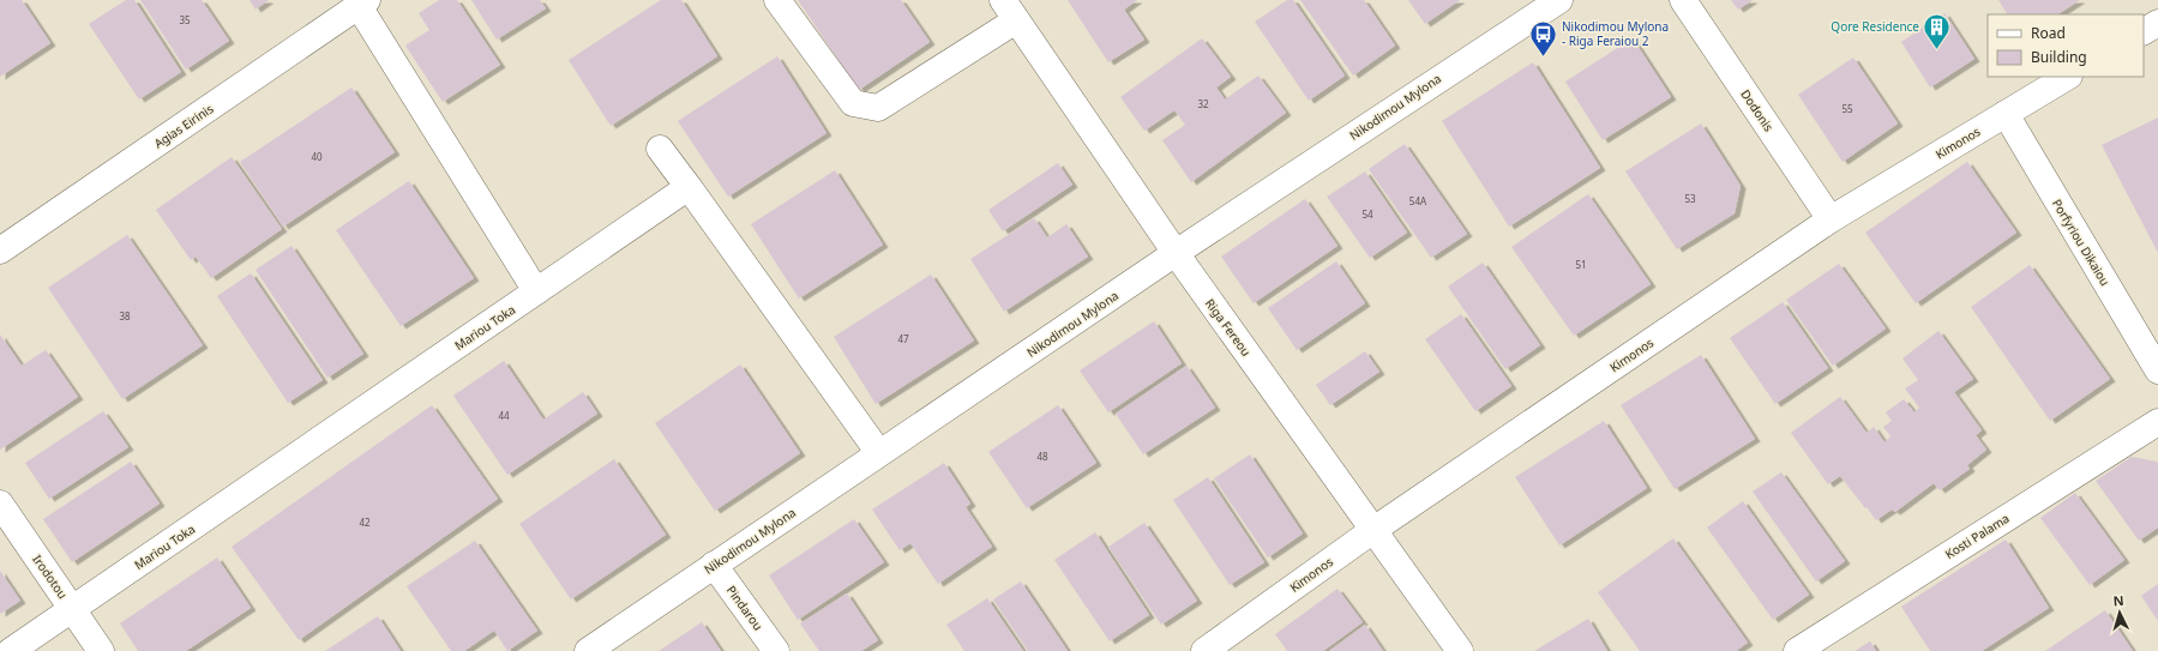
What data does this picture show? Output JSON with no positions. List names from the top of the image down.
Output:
{
  "streets": {
    "street": [
      "Nikodimou Mylona",
      "Dodonis",
      "Agias Eirinis",
      "Kimonos",
      "Porfyriou Dikaiou",
      "Mariou Toka",
      "Riga Fereou",
      "Kosti Palama",
      "Irodotou",
      "Pindarou"
    ]
  },
  "crossings": [
    ["Nikodimou Mylona", "Riga Fereou"],
    ["Nikodimou Mylona", "Pindarou"],
    ["Dodonis", "Kimonos"],
    ["Kimonos", "Porfyriou Dikaiou"],
    ["Kimonos", "Riga Fereou"],
    ["Mariou Toka", "Irodotou"]
  ],
  "places": {
    "building": ["Qore Residence"],
    "bus stop": ["Nikodimou Mylona - Riga Feraiou 2"]
  },
  "house_numbers": [
    "35",
    "32",
    "55",
    "40",
    "53",
    "54A",
    "54",
    "51",
    "38",
    "47",
    "44",
    "48",
    "42"
  ],
  "legend": ["Road", "Building"],
  "north": "top"
}
